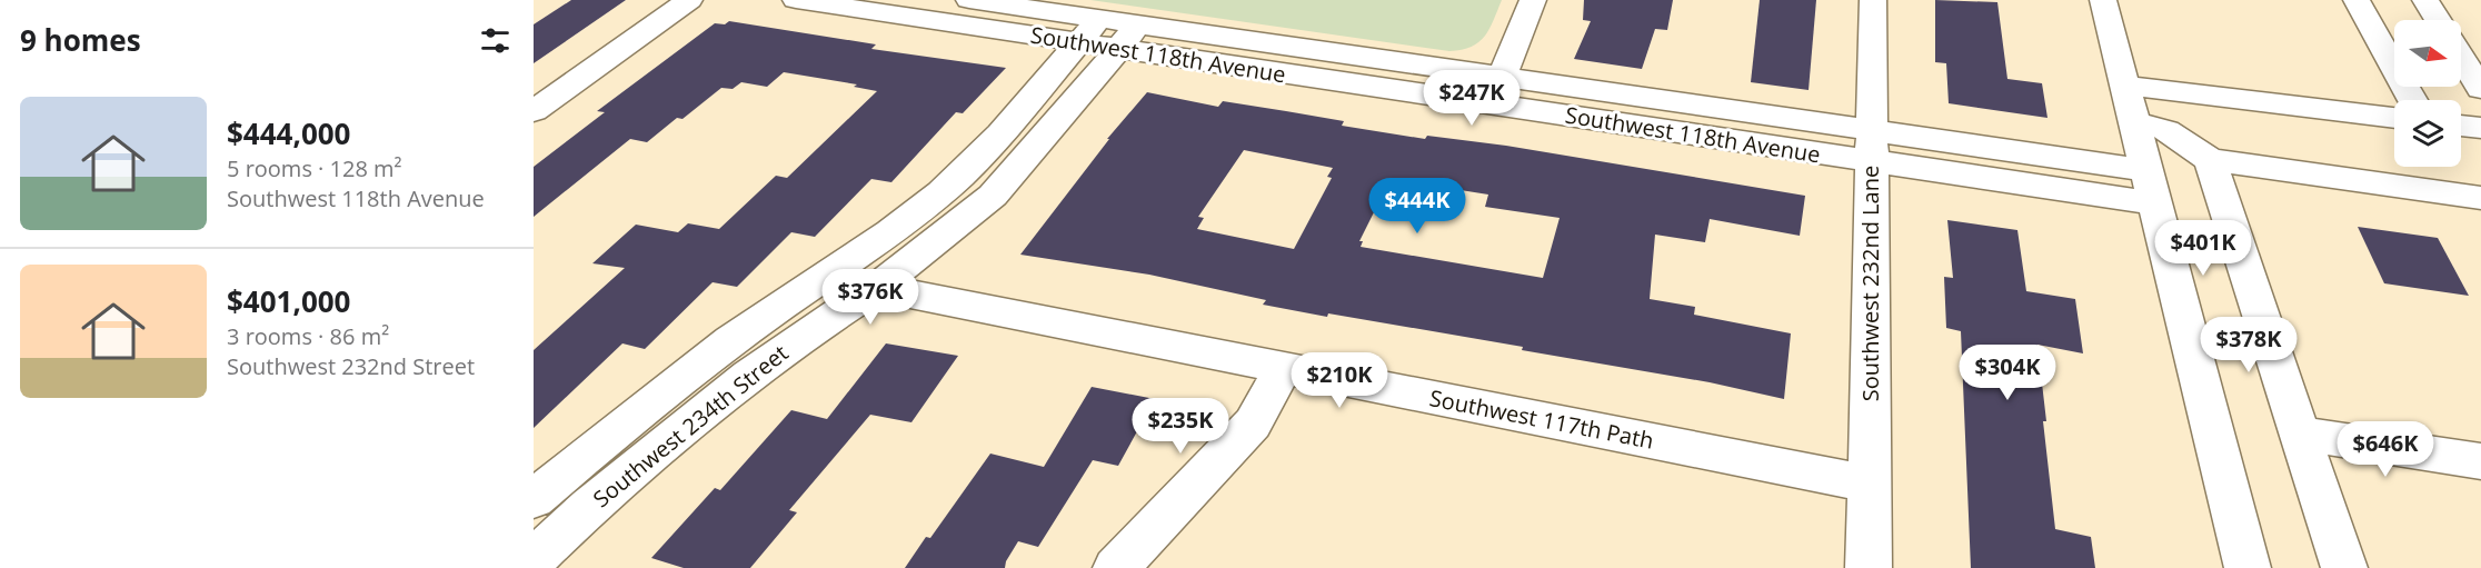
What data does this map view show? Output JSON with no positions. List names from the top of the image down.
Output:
{
  "streets": {
    "street": [
      "Southwest 118th Avenue",
      "Southwest 232nd Lane",
      "Southwest 117th Path",
      "Southwest 234th Street"
    ]
  },
  "crossings": [
    ["Southwest 118th Avenue", "Southwest 232nd Lane"],
    ["Southwest 118th Avenue", "Southwest 234th Street"],
    ["Southwest 232nd Lane", "Southwest 117th Path"],
    ["Southwest 117th Path", "Southwest 234th Street"]
  ],
  "north": "right",
  "page": {
    "heading": "9 homes",
    "price": [
      "$247K",
      "$444K",
      "$401K",
      "$376K",
      "$378K",
      "$304K",
      "$210K",
      "$235K",
      "$646K"
    ],
    "list": [
      {
        "name": "$444,000",
        "note": "5 rooms · 128 m² · Southwest 118th Avenue"
      },
      {
        "name": "$401,000",
        "note": "3 rooms · 86 m² · Southwest 232nd Street"
      }
    ]
  }
}
